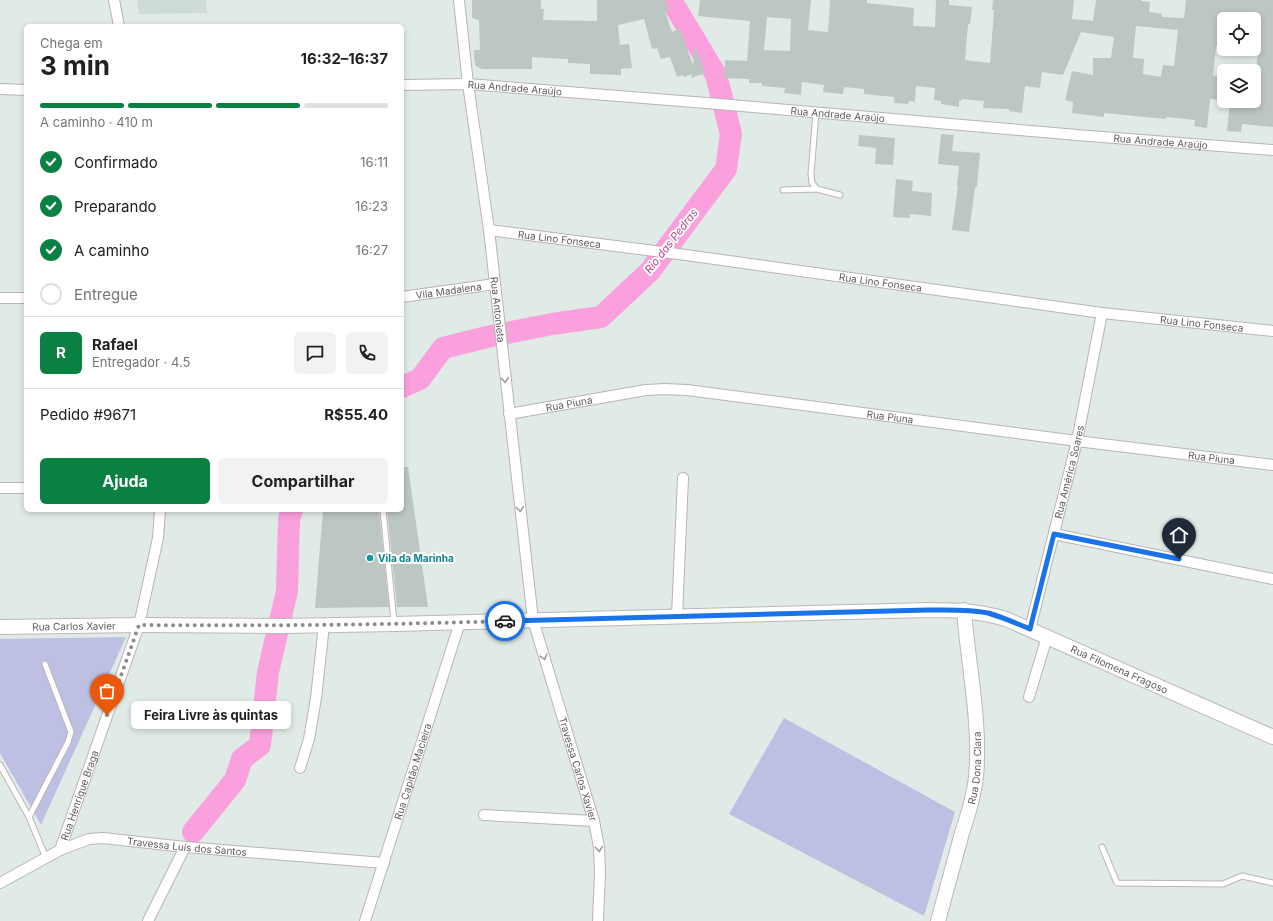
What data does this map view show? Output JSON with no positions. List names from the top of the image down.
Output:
{
  "streets": {
    "street": [
      "Rua Andrade Araújo",
      "Rua Lino Fonseca",
      "Vila Madalena",
      "Rua Antonieta",
      "Rua Piuna",
      "Rua América Soares",
      "Rua Carlos Xavier",
      "Rua Filomena Fragoso",
      "Rua Dona Clara",
      "Travessa Carlos Xavier",
      "Rua Capitão Macieira",
      "Rua Henrique Braga",
      "Travessa Luís dos Santos"
    ]
  },
  "crossings": [
    ["Rua Andrade Araújo", "Rua Antonieta"],
    ["Rua Lino Fonseca", "Rua Antonieta"],
    ["Rua Lino Fonseca", "Rua América Soares"],
    ["Vila Madalena", "Rua Antonieta"],
    ["Rua Antonieta", "Rua Piuna"],
    ["Rua Antonieta", "Rua Carlos Xavier"],
    ["Rua Antonieta", "Travessa Carlos Xavier"],
    ["Rua Piuna", "Rua América Soares"],
    ["Rua América Soares", "Rua Filomena Fragoso"],
    ["Rua Carlos Xavier", "Rua Filomena Fragoso"],
    ["Rua Carlos Xavier", "Rua Dona Clara"],
    ["Rua Carlos Xavier", "Travessa Carlos Xavier"],
    ["Rua Carlos Xavier", "Rua Capitão Macieira"],
    ["Rua Carlos Xavier", "Rua Henrique Braga"],
    ["Rua Filomena Fragoso", "Rua Dona Clara"],
    ["Rua Capitão Macieira", "Travessa Luís dos Santos"],
    ["Rua Henrique Braga", "Travessa Luís dos Santos"]
  ],
  "one_way": ["Rua Antonieta", "Travessa Carlos Xavier"],
  "water": ["Rio das Pedras"],
  "places": ["Vila da Marinha", "Feira Livre às quintas"],
  "page": {
    "heading": ["3 min", "Chega em", "16:32–16:37"],
    "panel": [
      "Rafael",
      "Entregador · 4.5",
      "Pedido #9671",
      "R$55.40"
    ],
    "bar": "A caminho · 410 m",
    "list": [
      ["Confirmado", "16:11"],
      ["Preparando", "16:23"],
      ["A caminho", "16:27"],
      "Entregue"
    ],
    "round": "R",
    "buttons": ["Ajuda", "Compartilhar"],
    "bubble": "Feira Livre às quintas"
  }
}
